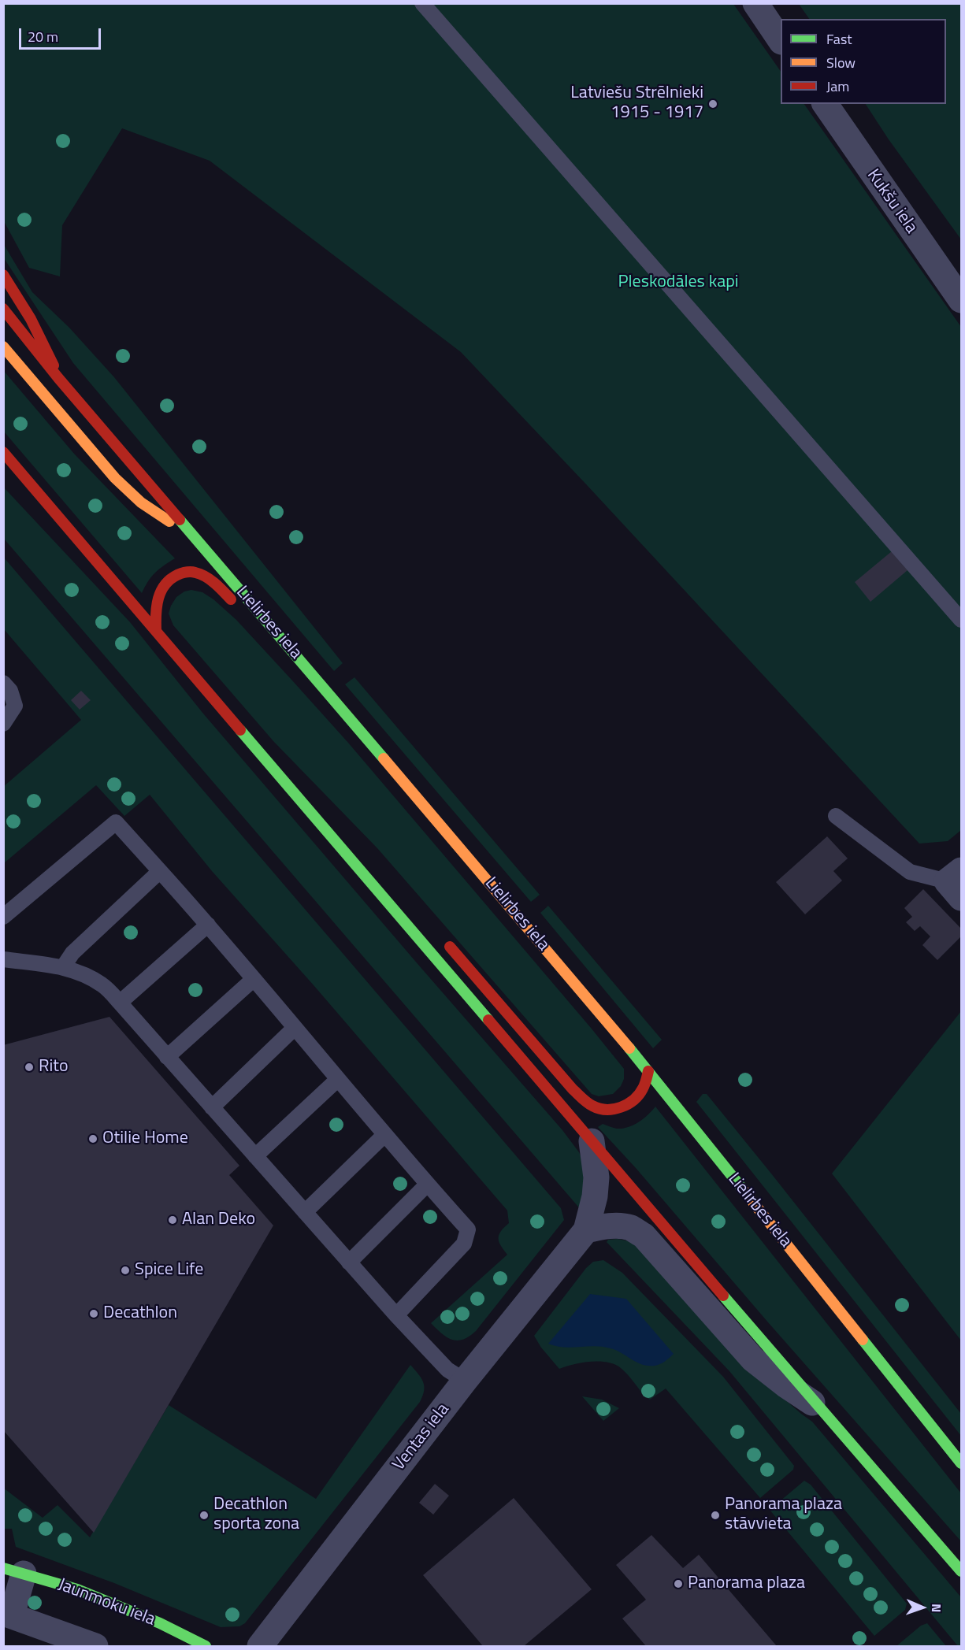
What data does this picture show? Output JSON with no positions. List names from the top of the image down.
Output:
{
  "streets": {
    "main road": ["Lielirbes iela", "Jaunmoku iela"],
    "street": ["Kukšu iela", "Ventas iela"]
  },
  "parks": ["Pleskodāles kapi"],
  "places": [
    "Latviešu Strēlnieki 1915 - 1917",
    "Rito",
    "Otilie Home",
    "Alan Deko",
    "Spice Life",
    "Decathlon",
    "Decathlon sporta zona",
    "Panorama plaza stāvvieta",
    "Panorama plaza"
  ],
  "legend": ["Fast", "Slow", "Jam"],
  "scale_bar": "20 m",
  "north": "right"
}
